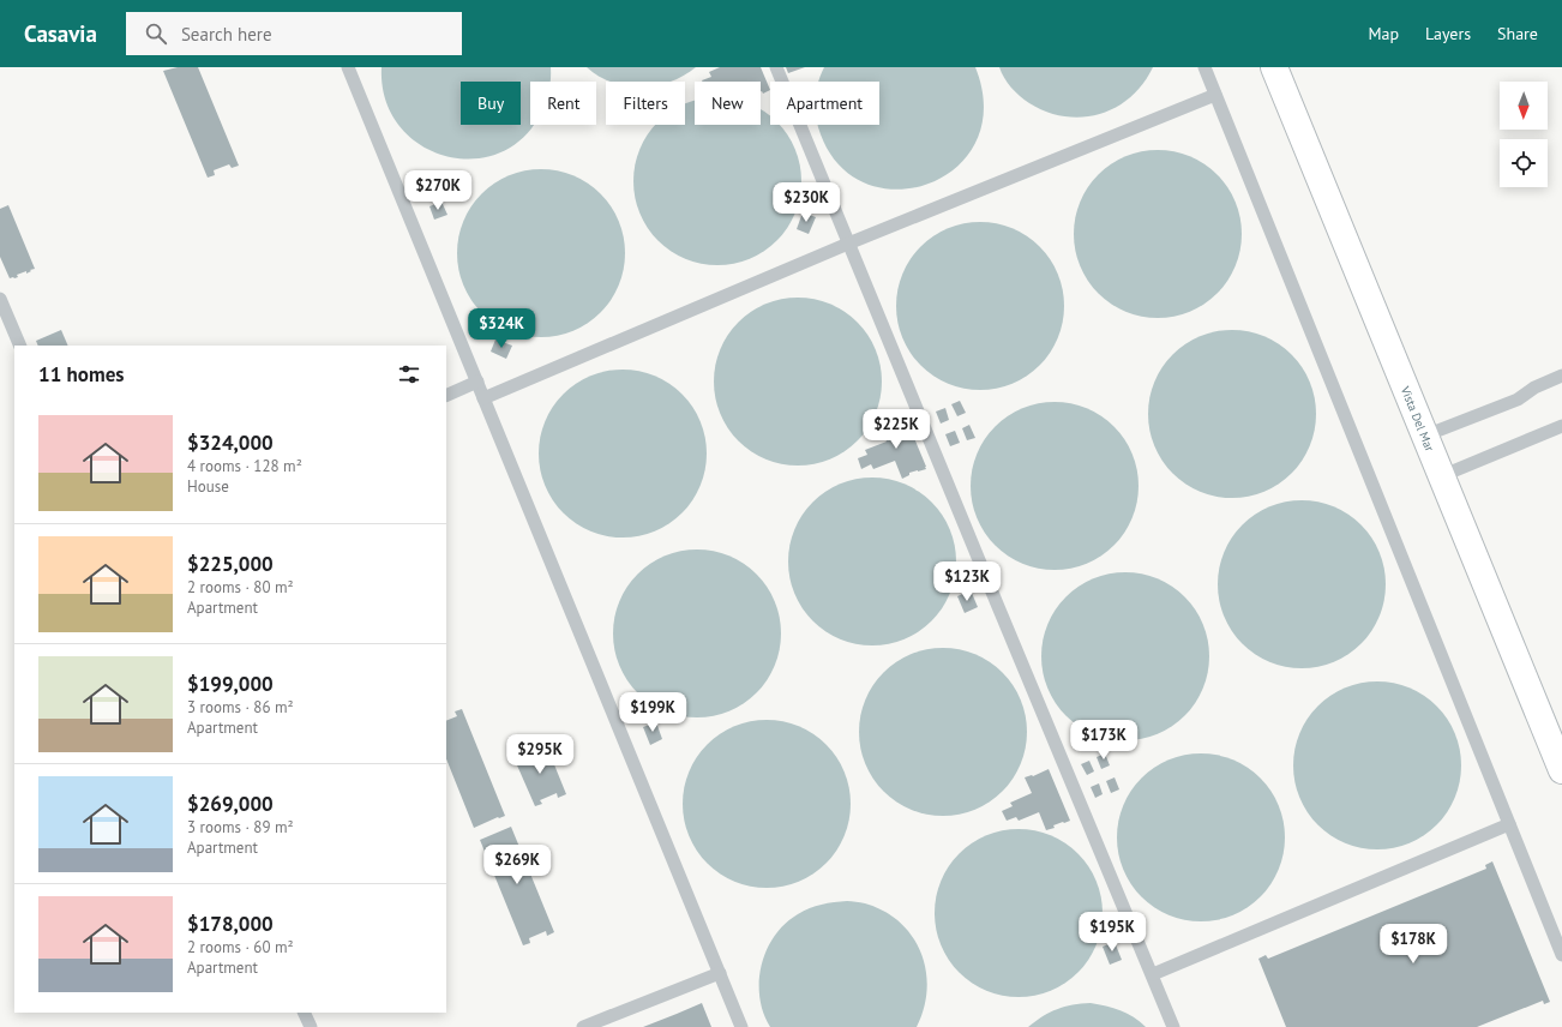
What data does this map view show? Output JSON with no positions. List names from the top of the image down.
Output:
{
  "streets": {
    "main road": ["Vista Del Mar"]
  },
  "north": "bottom",
  "page": {
    "header": "Casavia",
    "search": "Search here",
    "nav": ["Map", "Layers", "Share"],
    "chip": [
      "Buy",
      "Rent",
      "Filters",
      "New",
      "Apartment"
    ],
    "price": [
      "$270K",
      "$230K",
      "$324K",
      "$225K",
      "$123K",
      "$199K",
      "$173K",
      "$295K",
      "$269K",
      "$195K",
      "$178K"
    ],
    "heading": "11 homes",
    "list": [
      {
        "name": "$324,000",
        "note": "4 rooms · 128 m² · House"
      },
      {
        "name": "$225,000",
        "note": "2 rooms · 80 m² · Apartment"
      },
      {
        "name": "$199,000",
        "note": "3 rooms · 86 m² · Apartment"
      },
      {
        "name": "$269,000",
        "note": "3 rooms · 89 m² · Apartment"
      },
      {
        "name": "$178,000",
        "note": "2 rooms · 60 m² · Apartment"
      }
    ]
  }
}
